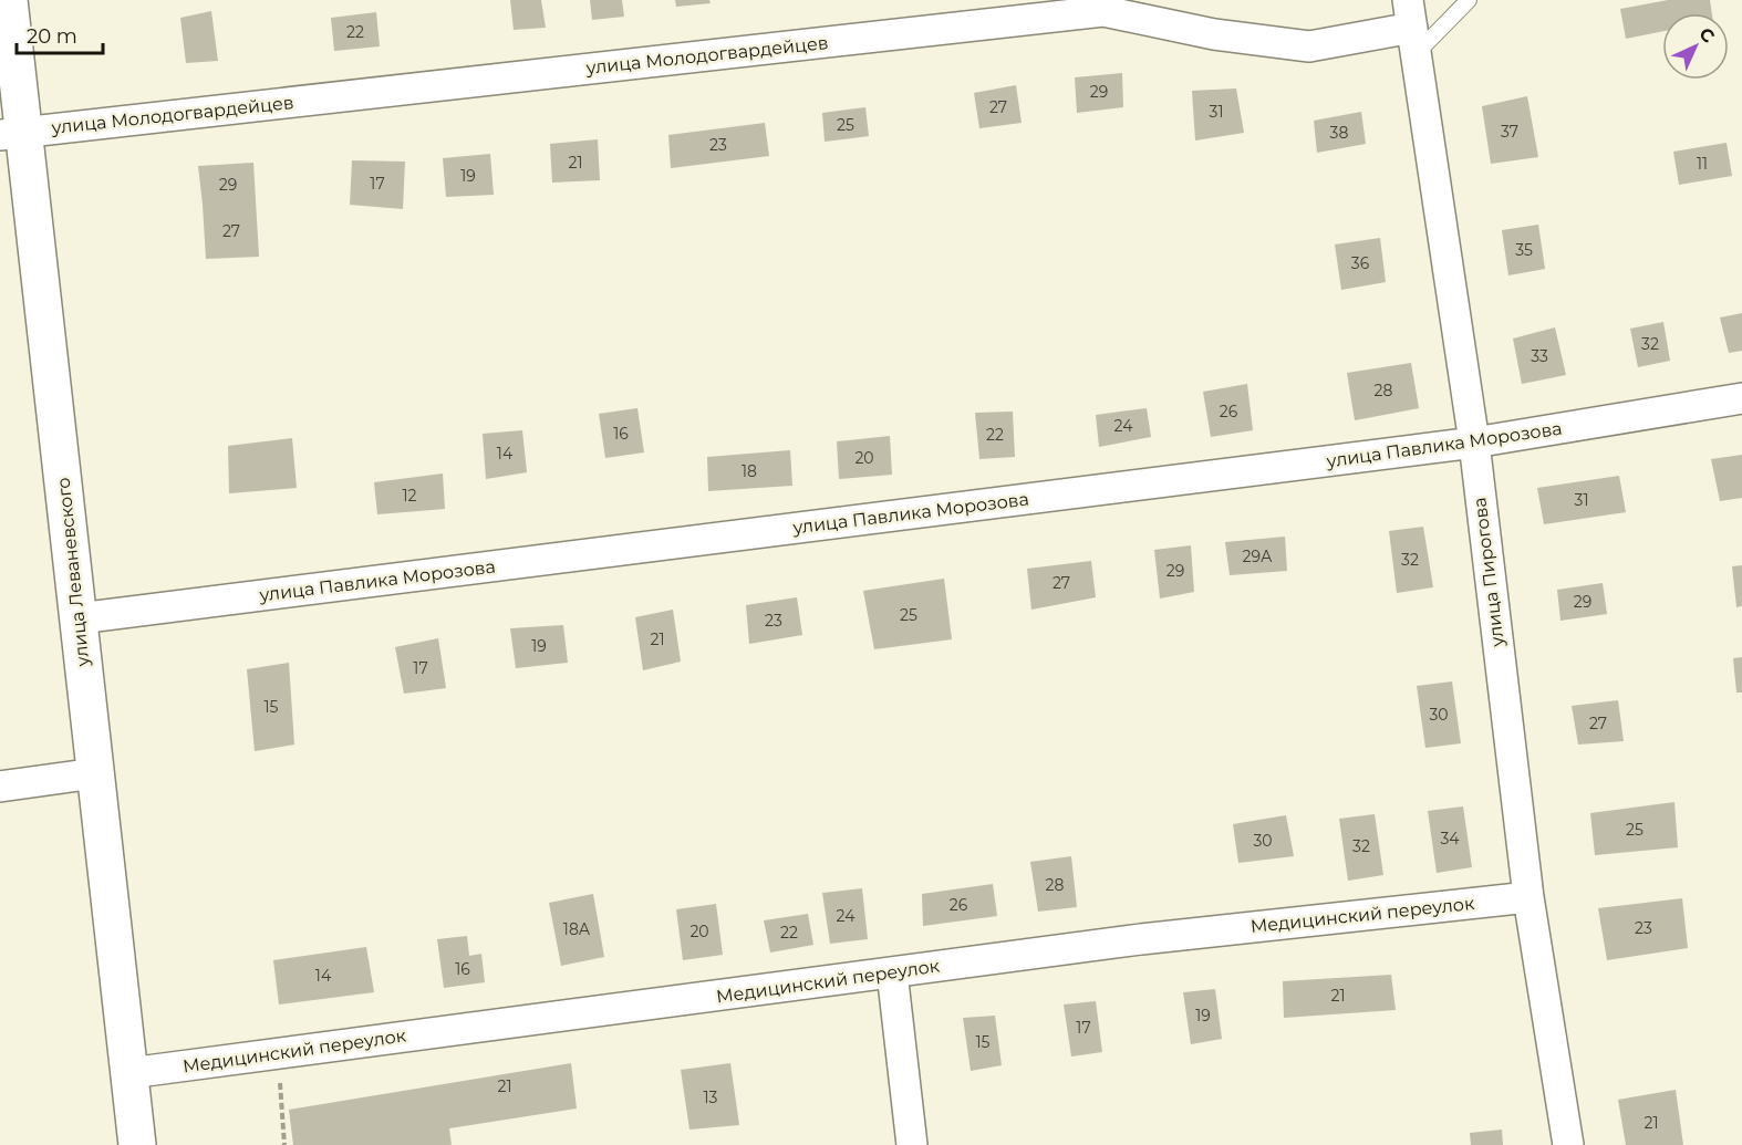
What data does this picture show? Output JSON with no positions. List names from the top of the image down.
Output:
{
  "streets": {
    "street": [
      "улица Молодогвардейцев",
      "улица Павлика Морозова",
      "улица Леваневского",
      "улица Пирогова",
      "Медицинский переулок"
    ]
  },
  "crossings": [
    ["улица Молодогвардейцев", "улица Леваневского"],
    ["улица Молодогвардейцев", "улица Пирогова"],
    ["улица Павлика Морозова", "улица Леваневского"],
    ["улица Павлика Морозова", "улица Пирогова"],
    ["улица Леваневского", "Медицинский переулок"],
    ["улица Пирогова", "Медицинский переулок"]
  ],
  "house_numbers": [
    "22",
    "29",
    "27",
    "31",
    "25",
    "37",
    "38",
    "23",
    "21",
    "11",
    "19",
    "17",
    "29",
    "27",
    "35",
    "36",
    "32",
    "33",
    "28",
    "26",
    "24",
    "16",
    "22",
    "14",
    "20",
    "18",
    "12",
    "31",
    "29А",
    "32",
    "29",
    "27",
    "29",
    "25",
    "23",
    "21",
    "19",
    "17",
    "15",
    "30",
    "27",
    "25",
    "34",
    "30",
    "32",
    "28",
    "26",
    "24",
    "23",
    "18А",
    "20",
    "22",
    "16",
    "14",
    "21",
    "19",
    "17",
    "15",
    "21",
    "13",
    "21"
  ],
  "scale_bar": "20 m",
  "north": "top right"
}
